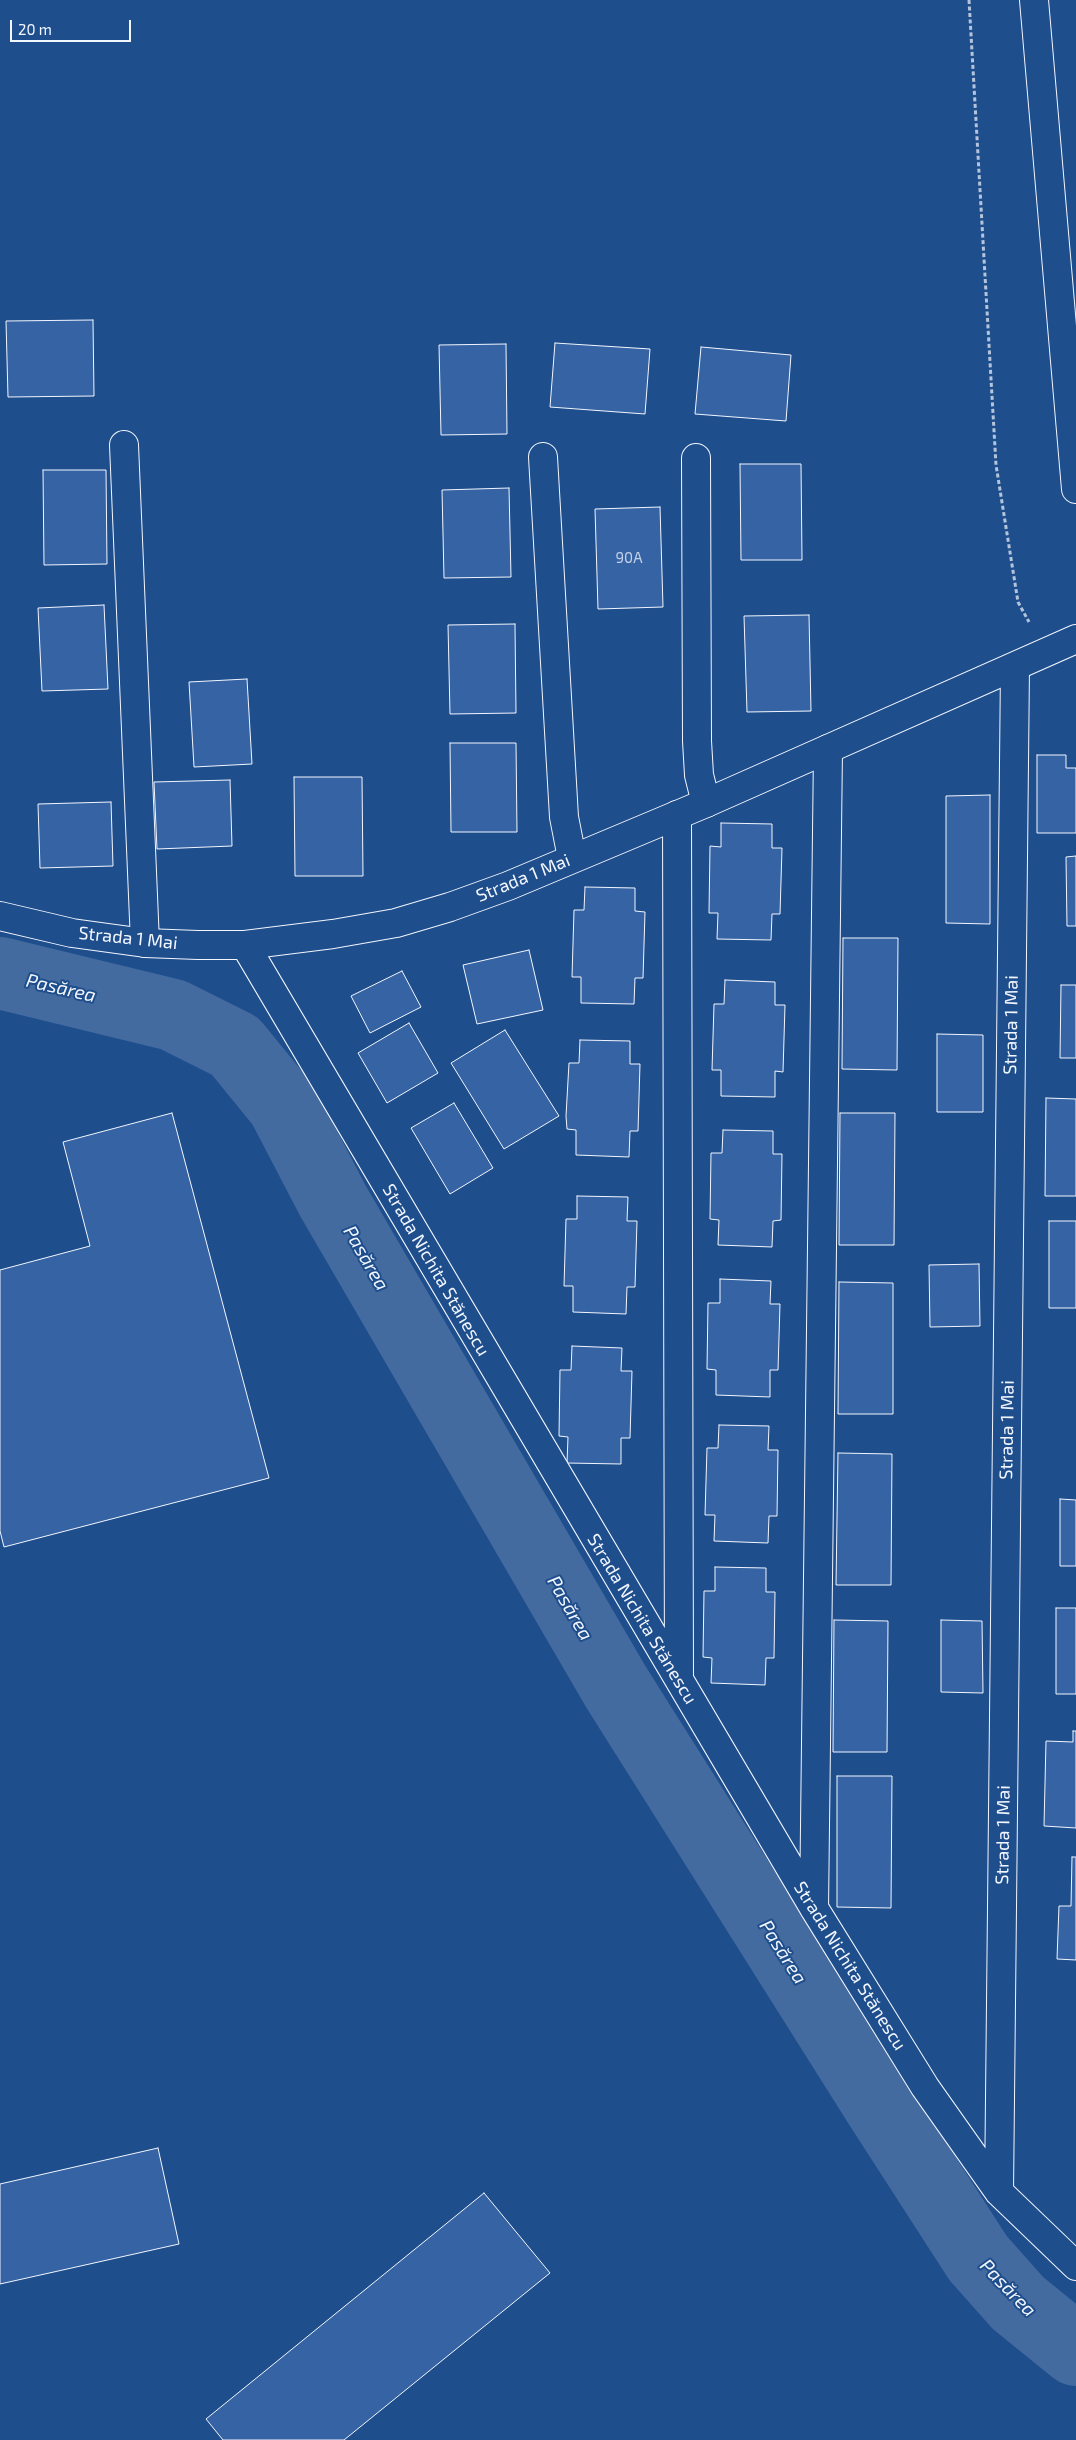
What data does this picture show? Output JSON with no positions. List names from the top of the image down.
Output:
{
  "streets": {
    "street": ["Strada 1 Mai", "Strada Nichita Stănescu"]
  },
  "crossings": [
    ["Strada 1 Mai", "Strada Nichita Stănescu"]
  ],
  "water": ["Pasărea"],
  "house_numbers": ["90A"],
  "scale_bar": "20 m"
}
